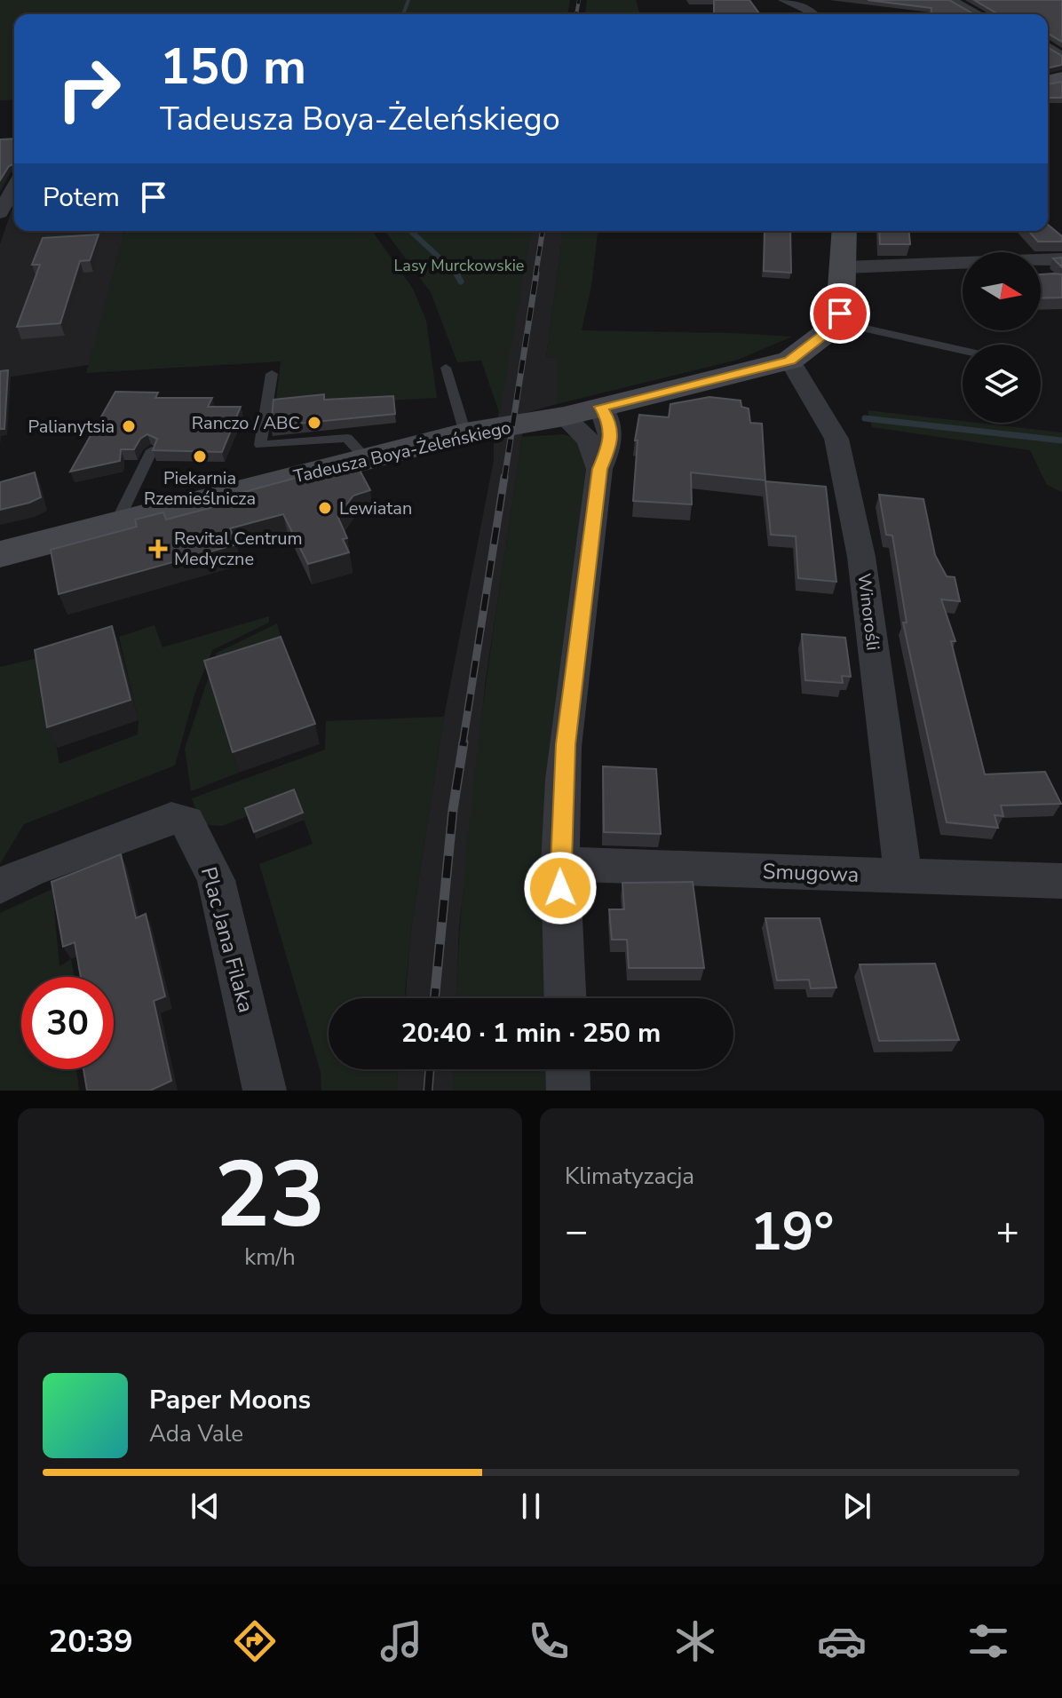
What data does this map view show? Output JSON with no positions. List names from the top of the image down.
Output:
{
  "streets": {
    "street": [
      "Tadeusza Boya-Żeleńskiego",
      "Winorośli",
      "Smugowa",
      "Plac Jana Filaka"
    ]
  },
  "crossings": [
    ["Tadeusza Boya-Żeleńskiego", "Winorośli"],
    ["Winorośli", "Smugowa"]
  ],
  "parks": ["Lasy Murckowskie"],
  "places": {
    "other": [
      "Ranczo / ABC",
      "Palianytsia",
      "Piekarnia Rzemieślnicza",
      "Lewiatan"
    ],
    "health": ["Revital Centrum Medyczne"]
  },
  "north": "right",
  "page": {
    "turn": ["150 m", "Tadeusza Boya-Żeleńskiego"],
    "then": "Potem",
    "limit": "30",
    "trip": "20:40 · 1 min · 250 m",
    "tile": [
      ["23", "km/h"],
      "Klimatyzacja"
    ],
    "heat": ["−", "19°", "+"],
    "song": ["Paper Moons", "Ada Vale"],
    "tabs": "20:39"
  }
}
